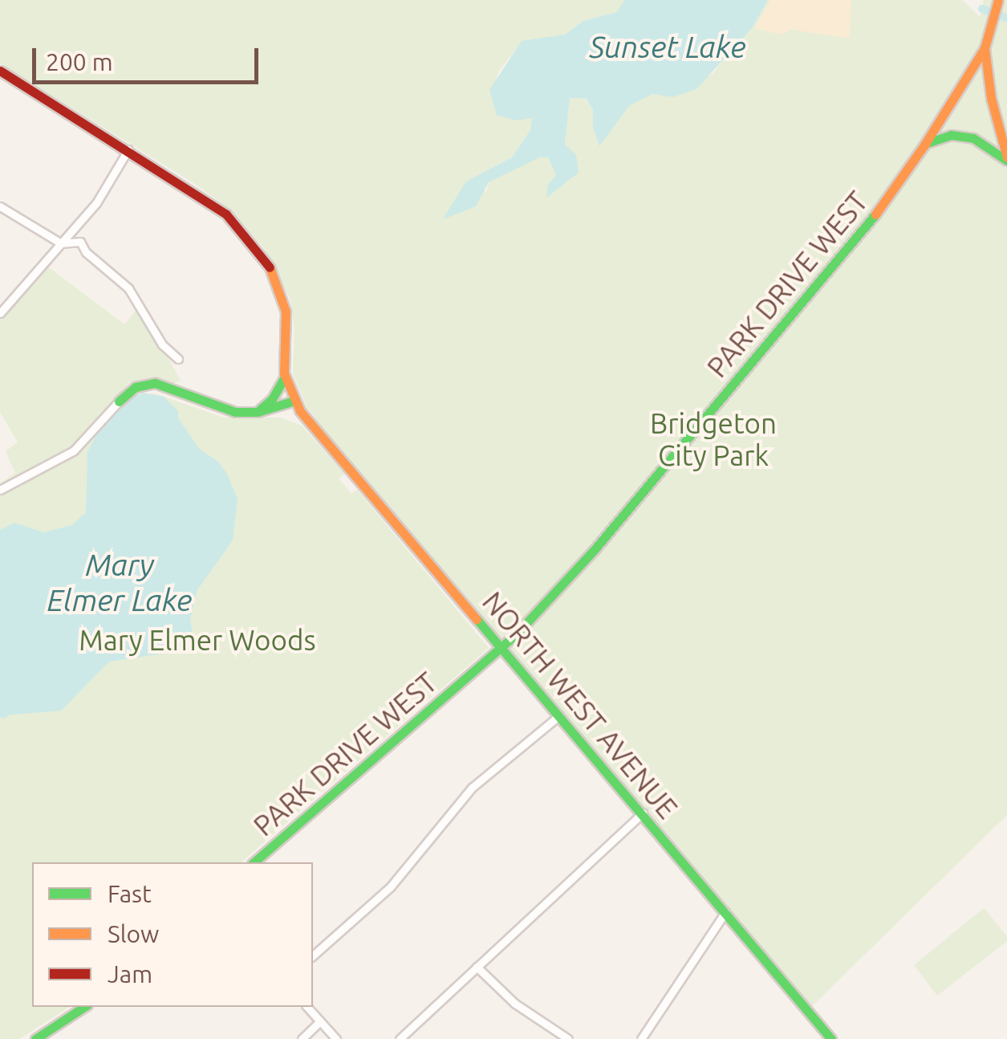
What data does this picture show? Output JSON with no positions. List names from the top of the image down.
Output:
{
  "streets": {
    "street": ["PARK DRIVE WEST", "NORTH WEST AVENUE"]
  },
  "crossings": [
    ["PARK DRIVE WEST", "NORTH WEST AVENUE"]
  ],
  "water": ["Sunset Lake", "Mary Elmer Lake"],
  "parks": ["Bridgeton City Park", "Mary Elmer Woods"],
  "legend": ["Fast", "Slow", "Jam"],
  "scale_bar": "200 m"
}
